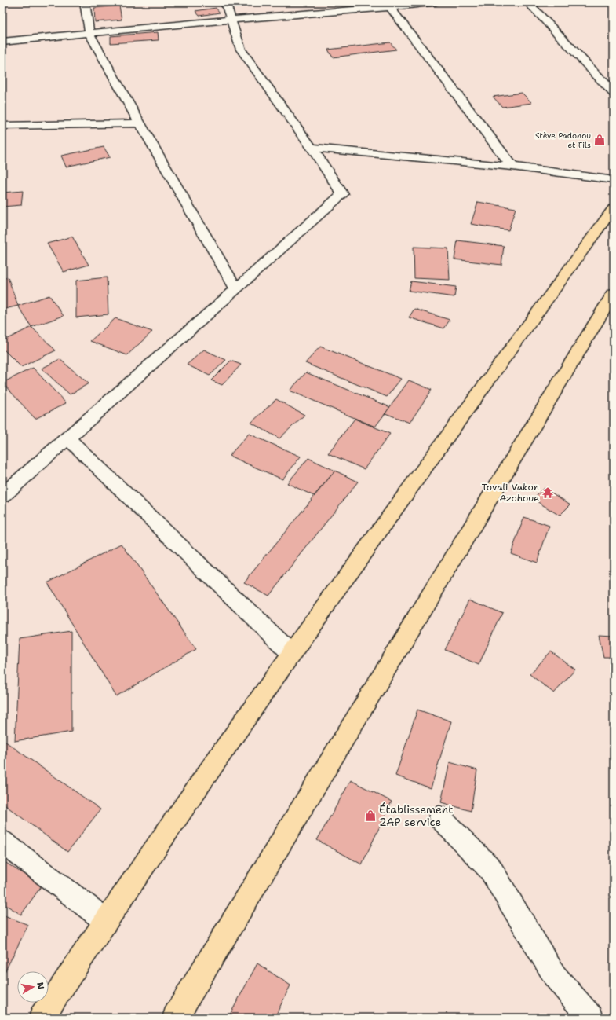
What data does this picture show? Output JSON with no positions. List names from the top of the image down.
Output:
{
  "places": {
    "shop": ["Stève Padonou et Fils", "Établissement 2AP service"],
    "temple": ["Tovali Vakon Azohoue"]
  },
  "north": "right"
}
